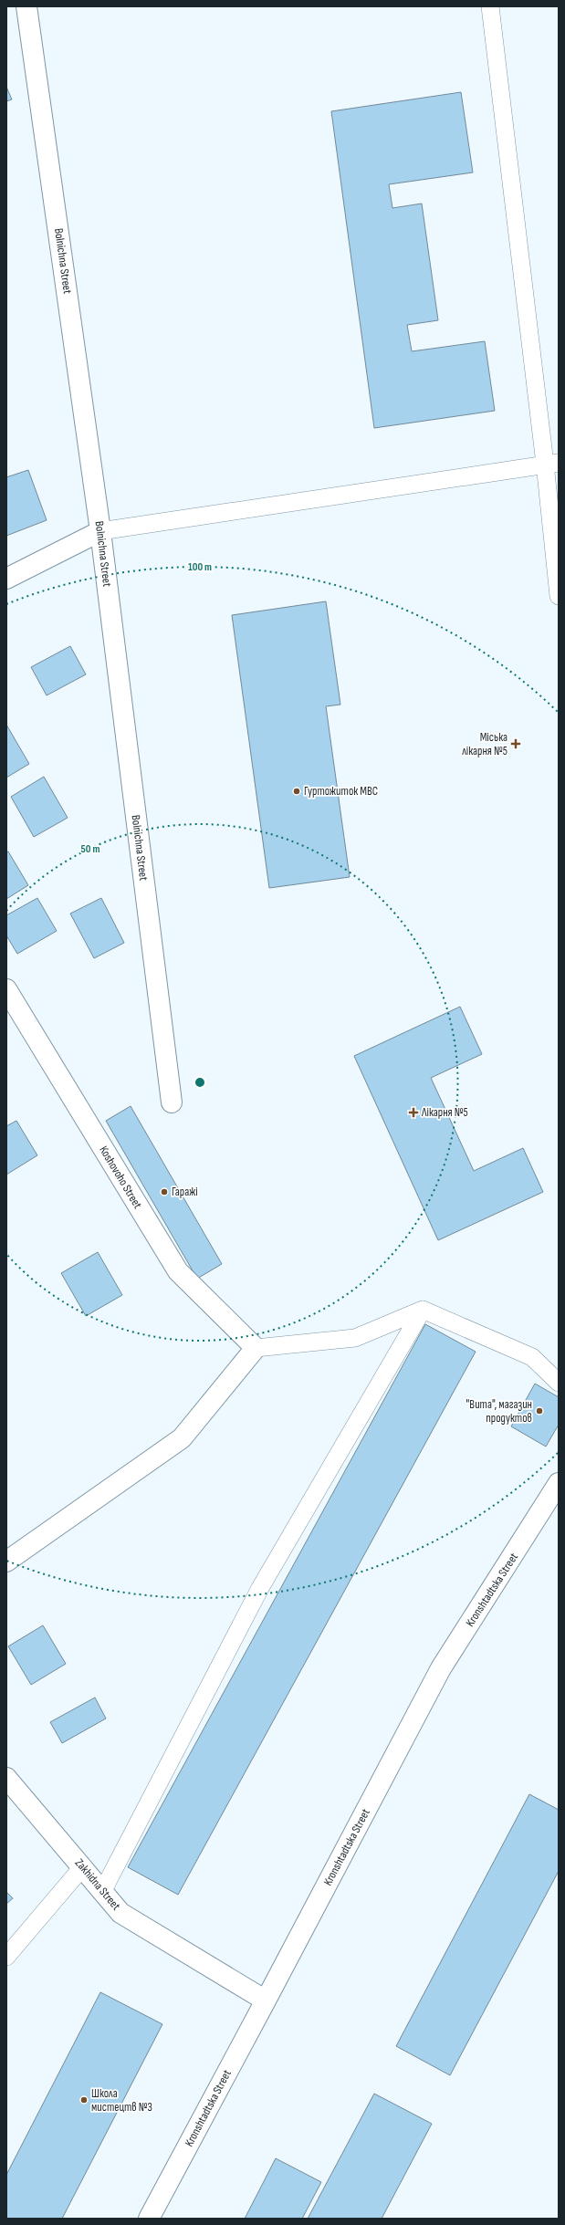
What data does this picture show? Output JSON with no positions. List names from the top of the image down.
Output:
{
  "streets": {
    "street": [
      "Bolnichna Street",
      "Koshovoho Street",
      "Kronshtadtska Street",
      "Zakhidna Street"
    ]
  },
  "crossings": [
    ["Kronshtadtska Street", "Zakhidna Street"]
  ],
  "places": {
    "health": ["Міська лікарня №5", "Лікарня №5"],
    "other": [
      "Гуртожиток МВС",
      "Гаражі",
      "\"Вита\", магазин продуктов",
      "Школа мистецтв №3"
    ]
  },
  "rings": ["100 m", "50 m"]
}
